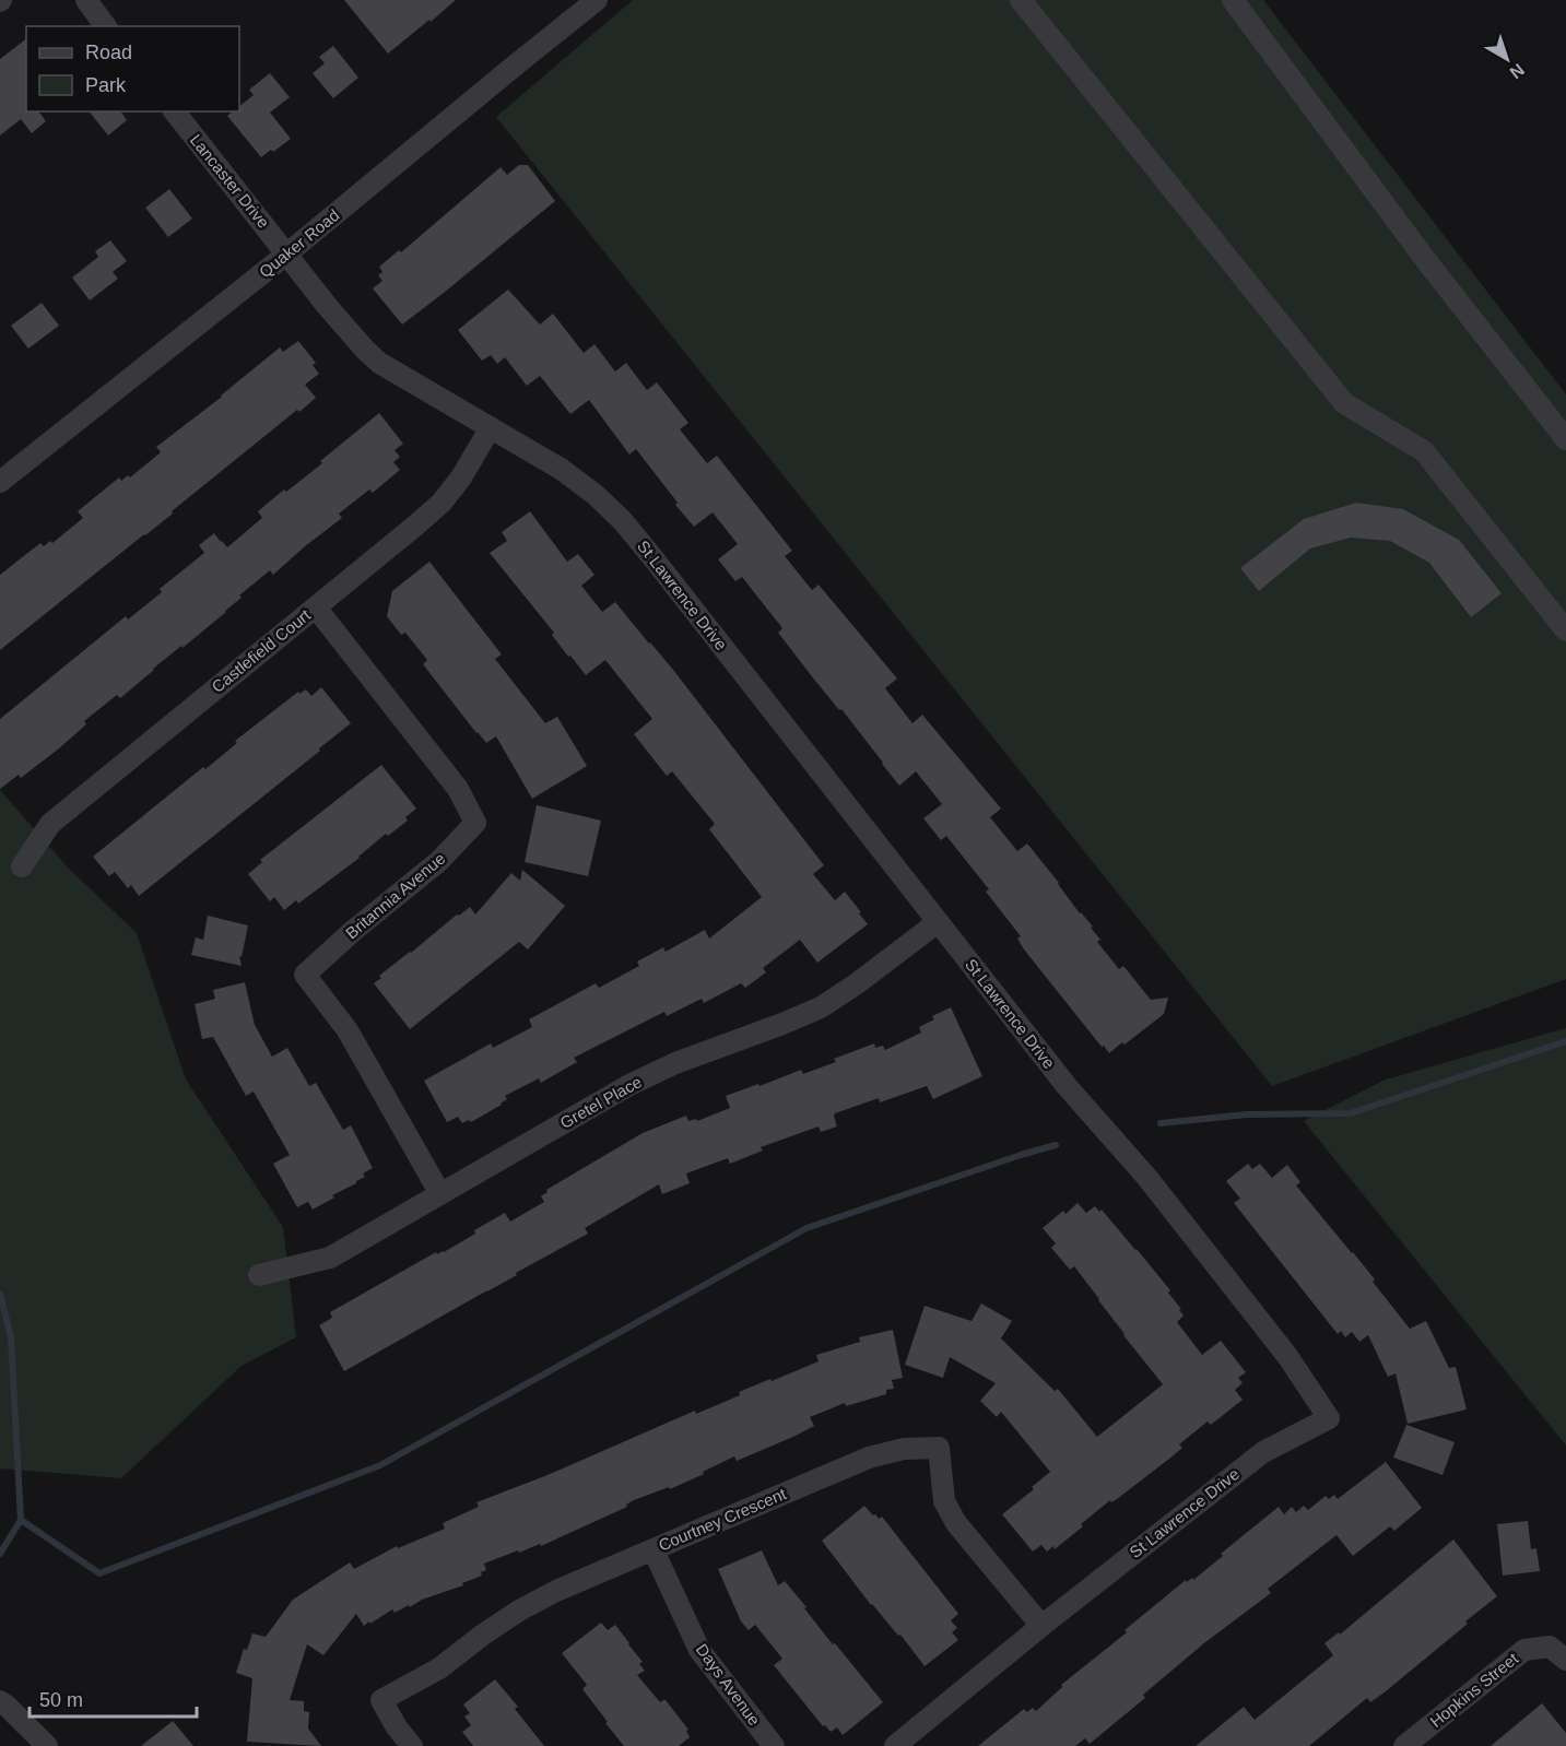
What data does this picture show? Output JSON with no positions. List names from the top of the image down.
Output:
{
  "streets": {
    "street": [
      "Lancaster Drive",
      "Quaker Road",
      "St Lawrence Drive",
      "Castlefield Court",
      "Britannia Avenue",
      "Gretel Place",
      "Courtney Crescent",
      "Days Avenue",
      "Hopkins Street"
    ]
  },
  "crossings": [
    ["Lancaster Drive", "Quaker Road"],
    ["Lancaster Drive", "St Lawrence Drive"],
    ["Quaker Road", "St Lawrence Drive"],
    ["St Lawrence Drive", "Castlefield Court"],
    ["St Lawrence Drive", "Gretel Place"],
    ["St Lawrence Drive", "Courtney Crescent"],
    ["Castlefield Court", "Britannia Avenue"],
    ["Britannia Avenue", "Gretel Place"],
    ["Courtney Crescent", "Days Avenue"]
  ],
  "legend": ["Road", "Park"],
  "scale_bar": "50 m",
  "north": "bottom right"
}
